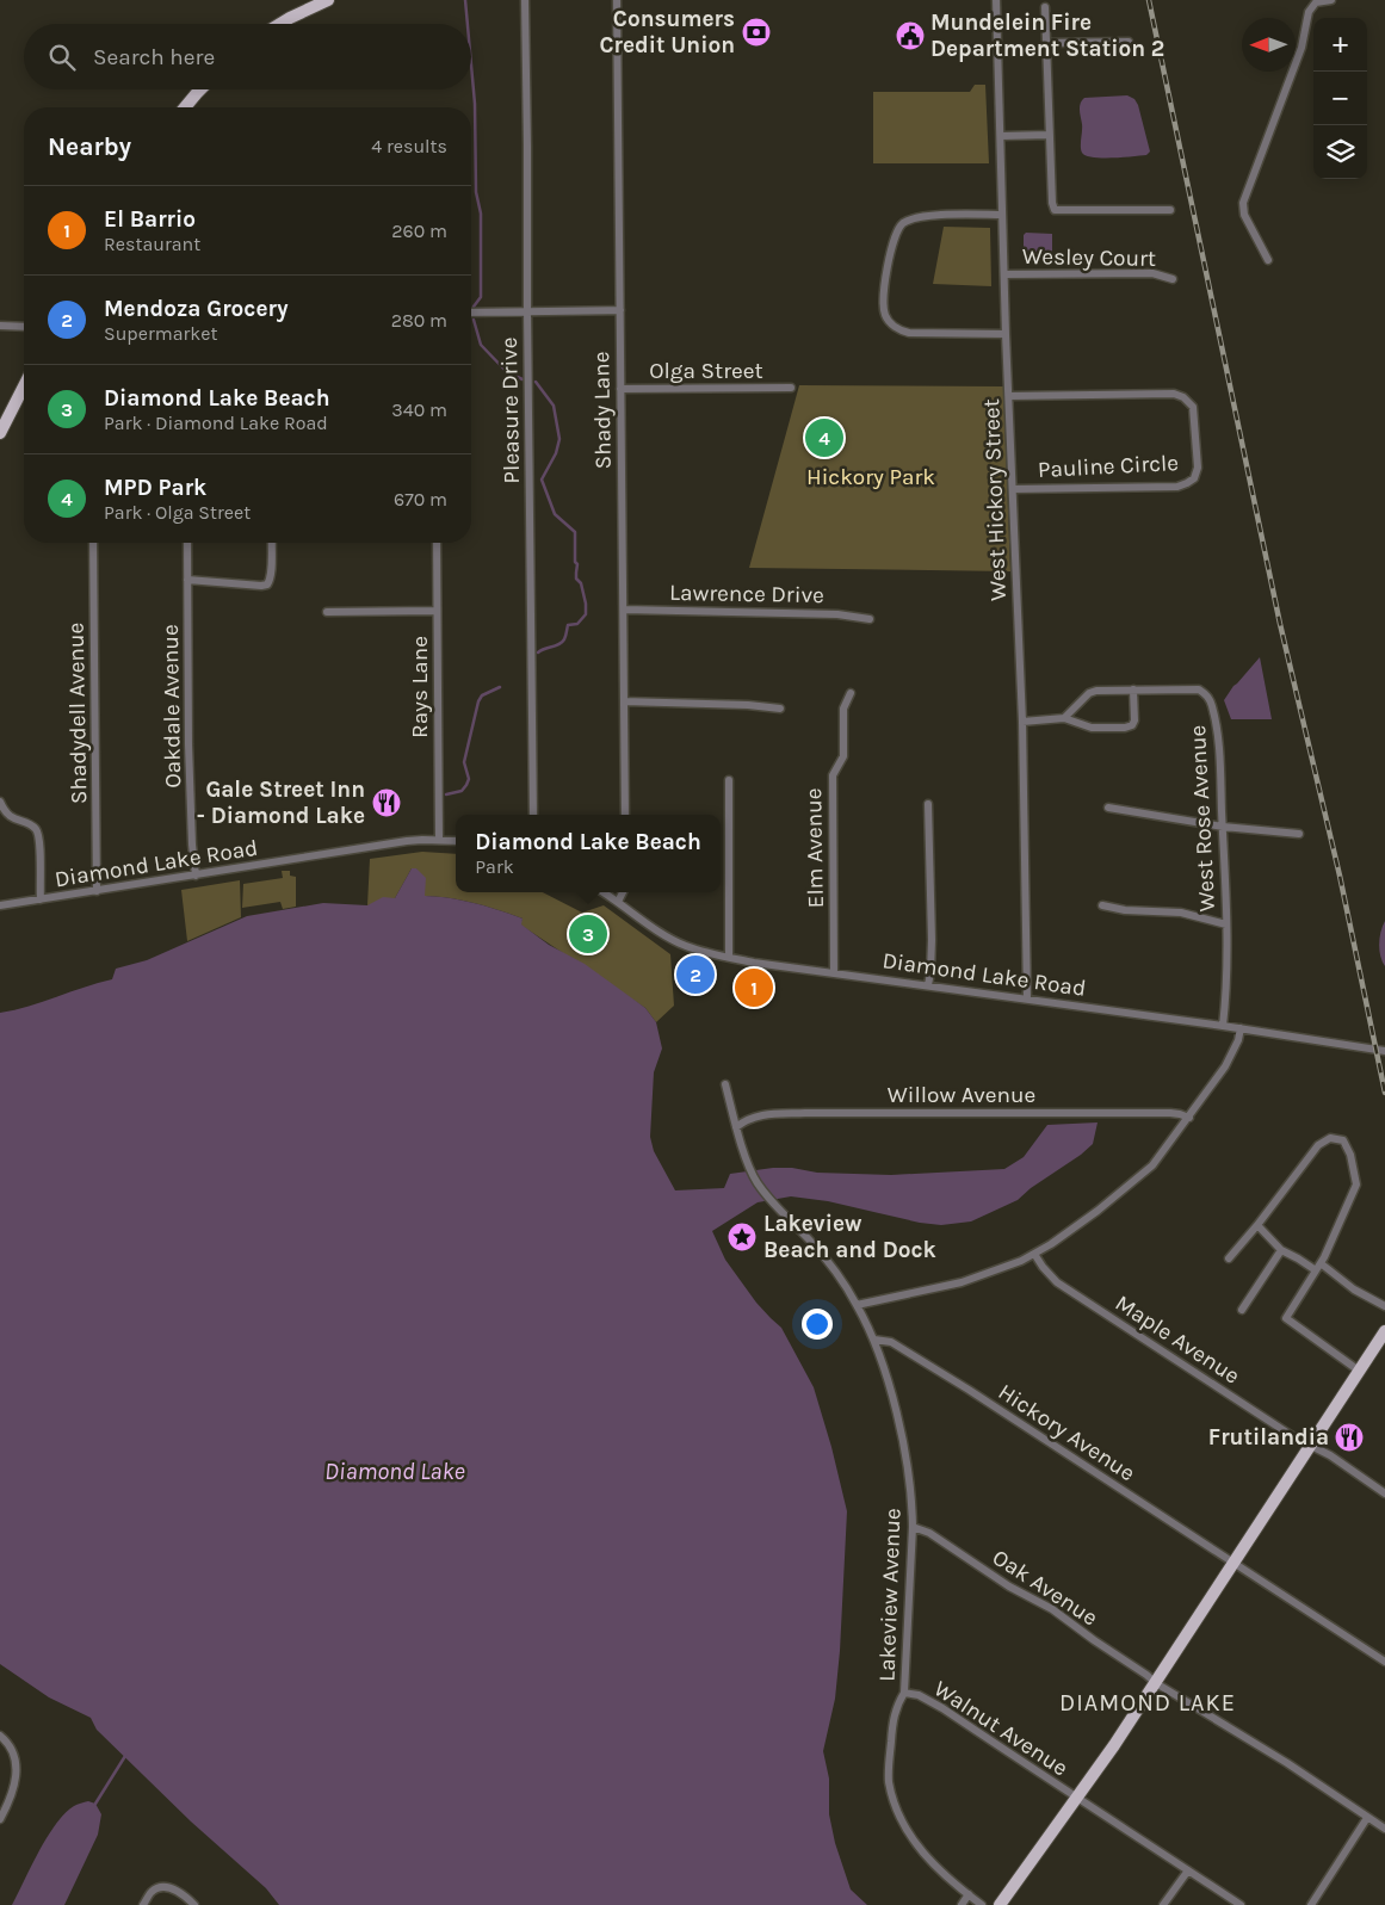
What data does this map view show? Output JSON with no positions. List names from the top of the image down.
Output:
{
  "streets": {
    "street": [
      "Wesley Court",
      "Olga Street",
      "Pleasure Drive",
      "Shady Lane",
      "Pauline Circle",
      "West Hickory Street",
      "Lawrence Drive",
      "Rays Lane",
      "Oakdale Avenue",
      "Shadydell Avenue",
      "West Rose Avenue",
      "Elm Avenue",
      "Diamond Lake Road",
      "Willow Avenue",
      "Maple Avenue",
      "Hickory Avenue",
      "Oak Avenue",
      "Lakeview Avenue",
      "Walnut Avenue"
    ]
  },
  "crossings": [
    ["Wesley Court", "West Hickory Street"],
    ["Olga Street", "Shady Lane"],
    ["Shady Lane", "Lawrence Drive"],
    ["Pauline Circle", "West Hickory Street"],
    ["West Hickory Street", "Diamond Lake Road"],
    ["Rays Lane", "Diamond Lake Road"],
    ["Oakdale Avenue", "Diamond Lake Road"],
    ["Shadydell Avenue", "Diamond Lake Road"],
    ["West Rose Avenue", "Diamond Lake Road"],
    ["Elm Avenue", "Diamond Lake Road"],
    ["Willow Avenue", "Lakeview Avenue"],
    ["Hickory Avenue", "Lakeview Avenue"],
    ["Oak Avenue", "Lakeview Avenue"],
    ["Lakeview Avenue", "Walnut Avenue"]
  ],
  "districts": ["DIAMOND LAKE"],
  "water": ["Diamond Lake"],
  "parks": ["Hickory Park"],
  "places": {
    "bank": ["Consumers Credit Union"],
    "public building": ["Mundelein Fire Department Station 2"],
    "restaurant": ["Gale Street Inn - Diamond Lake", "Frutilandia"],
    "place": ["Lakeview Beach and Dock"]
  },
  "north": "left",
  "page": {
    "map_buttons": ["+", "−"],
    "search": "Search here",
    "heading": ["Nearby", "4 results"],
    "list": [
      {
        "mark": "1",
        "name": "El Barrio",
        "note": "Restaurant",
        "value": "260 m"
      },
      {
        "mark": "2",
        "name": "Mendoza Grocery",
        "note": "Supermarket",
        "value": "280 m"
      },
      {
        "mark": "3",
        "name": "Diamond Lake Beach",
        "note": "Park · Diamond Lake Road",
        "value": "340 m"
      },
      {
        "mark": "4",
        "name": "MPD Park",
        "note": "Park · Olga Street",
        "value": "670 m"
      }
    ],
    "pins": [
      "4",
      "3",
      "2",
      "1"
    ],
    "popup": ["Diamond Lake Beach", "Park"]
  }
}
